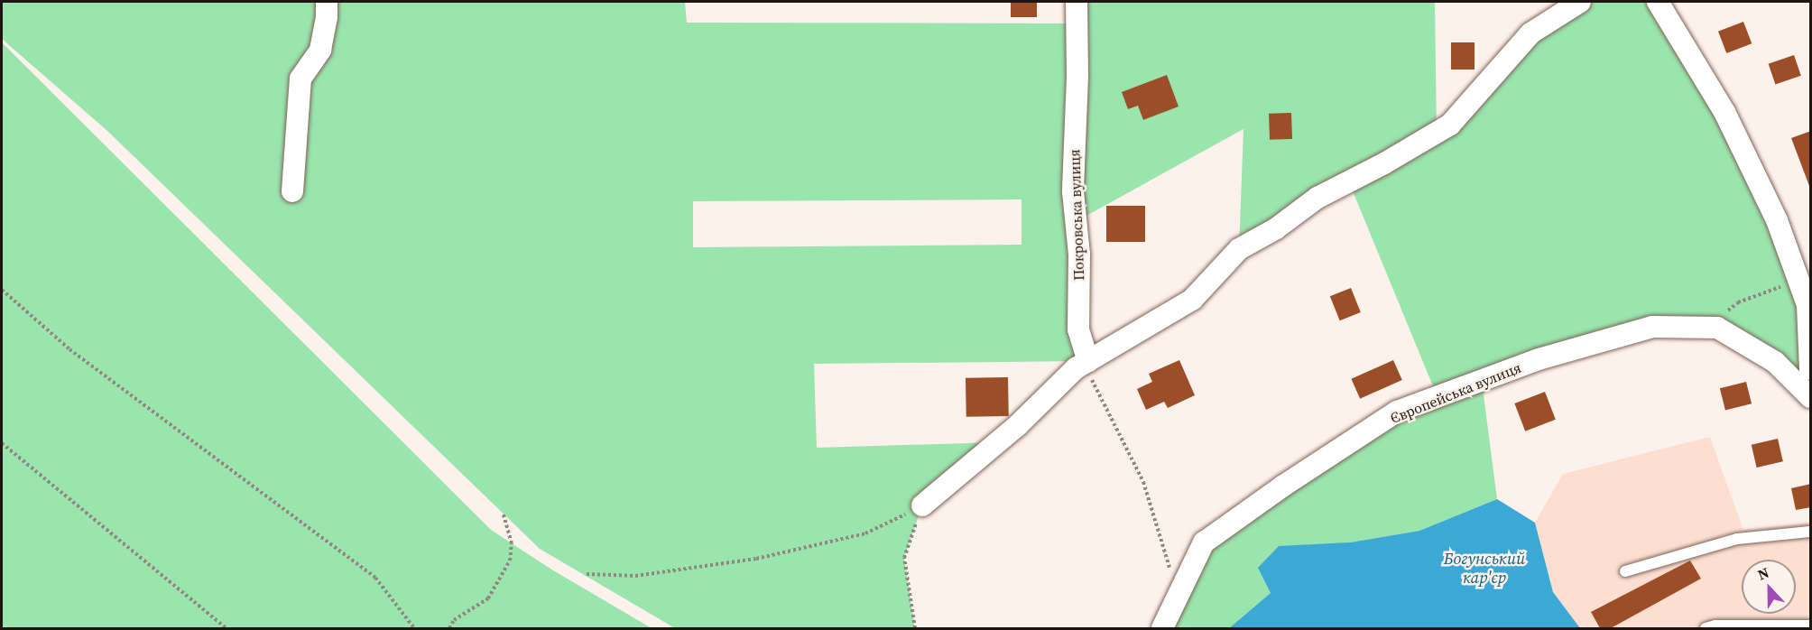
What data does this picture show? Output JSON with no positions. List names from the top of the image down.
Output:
{
  "streets": {
    "street": ["Покровська вулиця", "Європейська вулиця"]
  },
  "water": ["Богунський кар'єр"],
  "north": "top"
}
